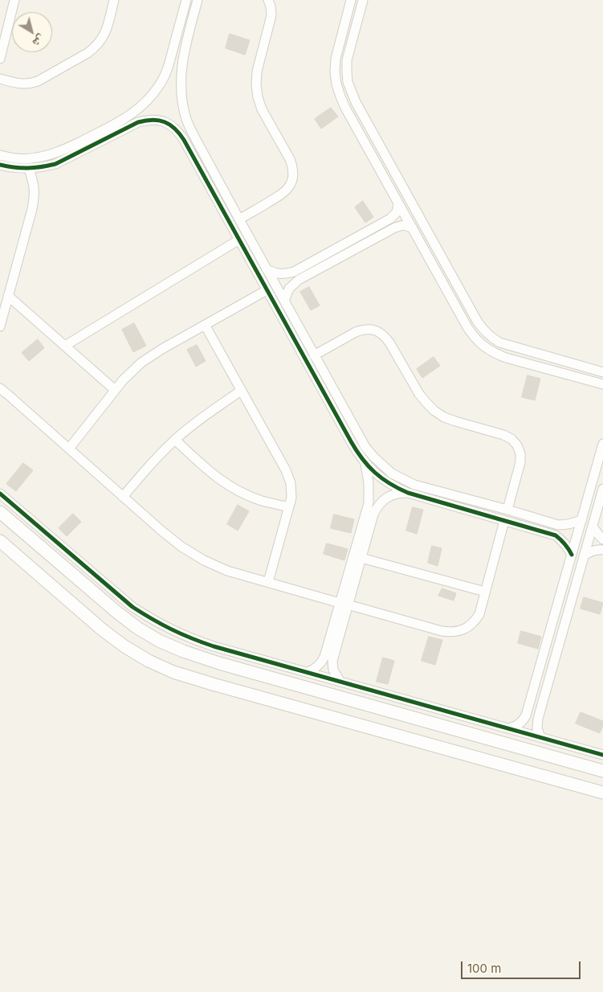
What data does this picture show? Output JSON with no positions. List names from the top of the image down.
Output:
{
  "scale_bar": "100 m",
  "north": "bottom right"
}
